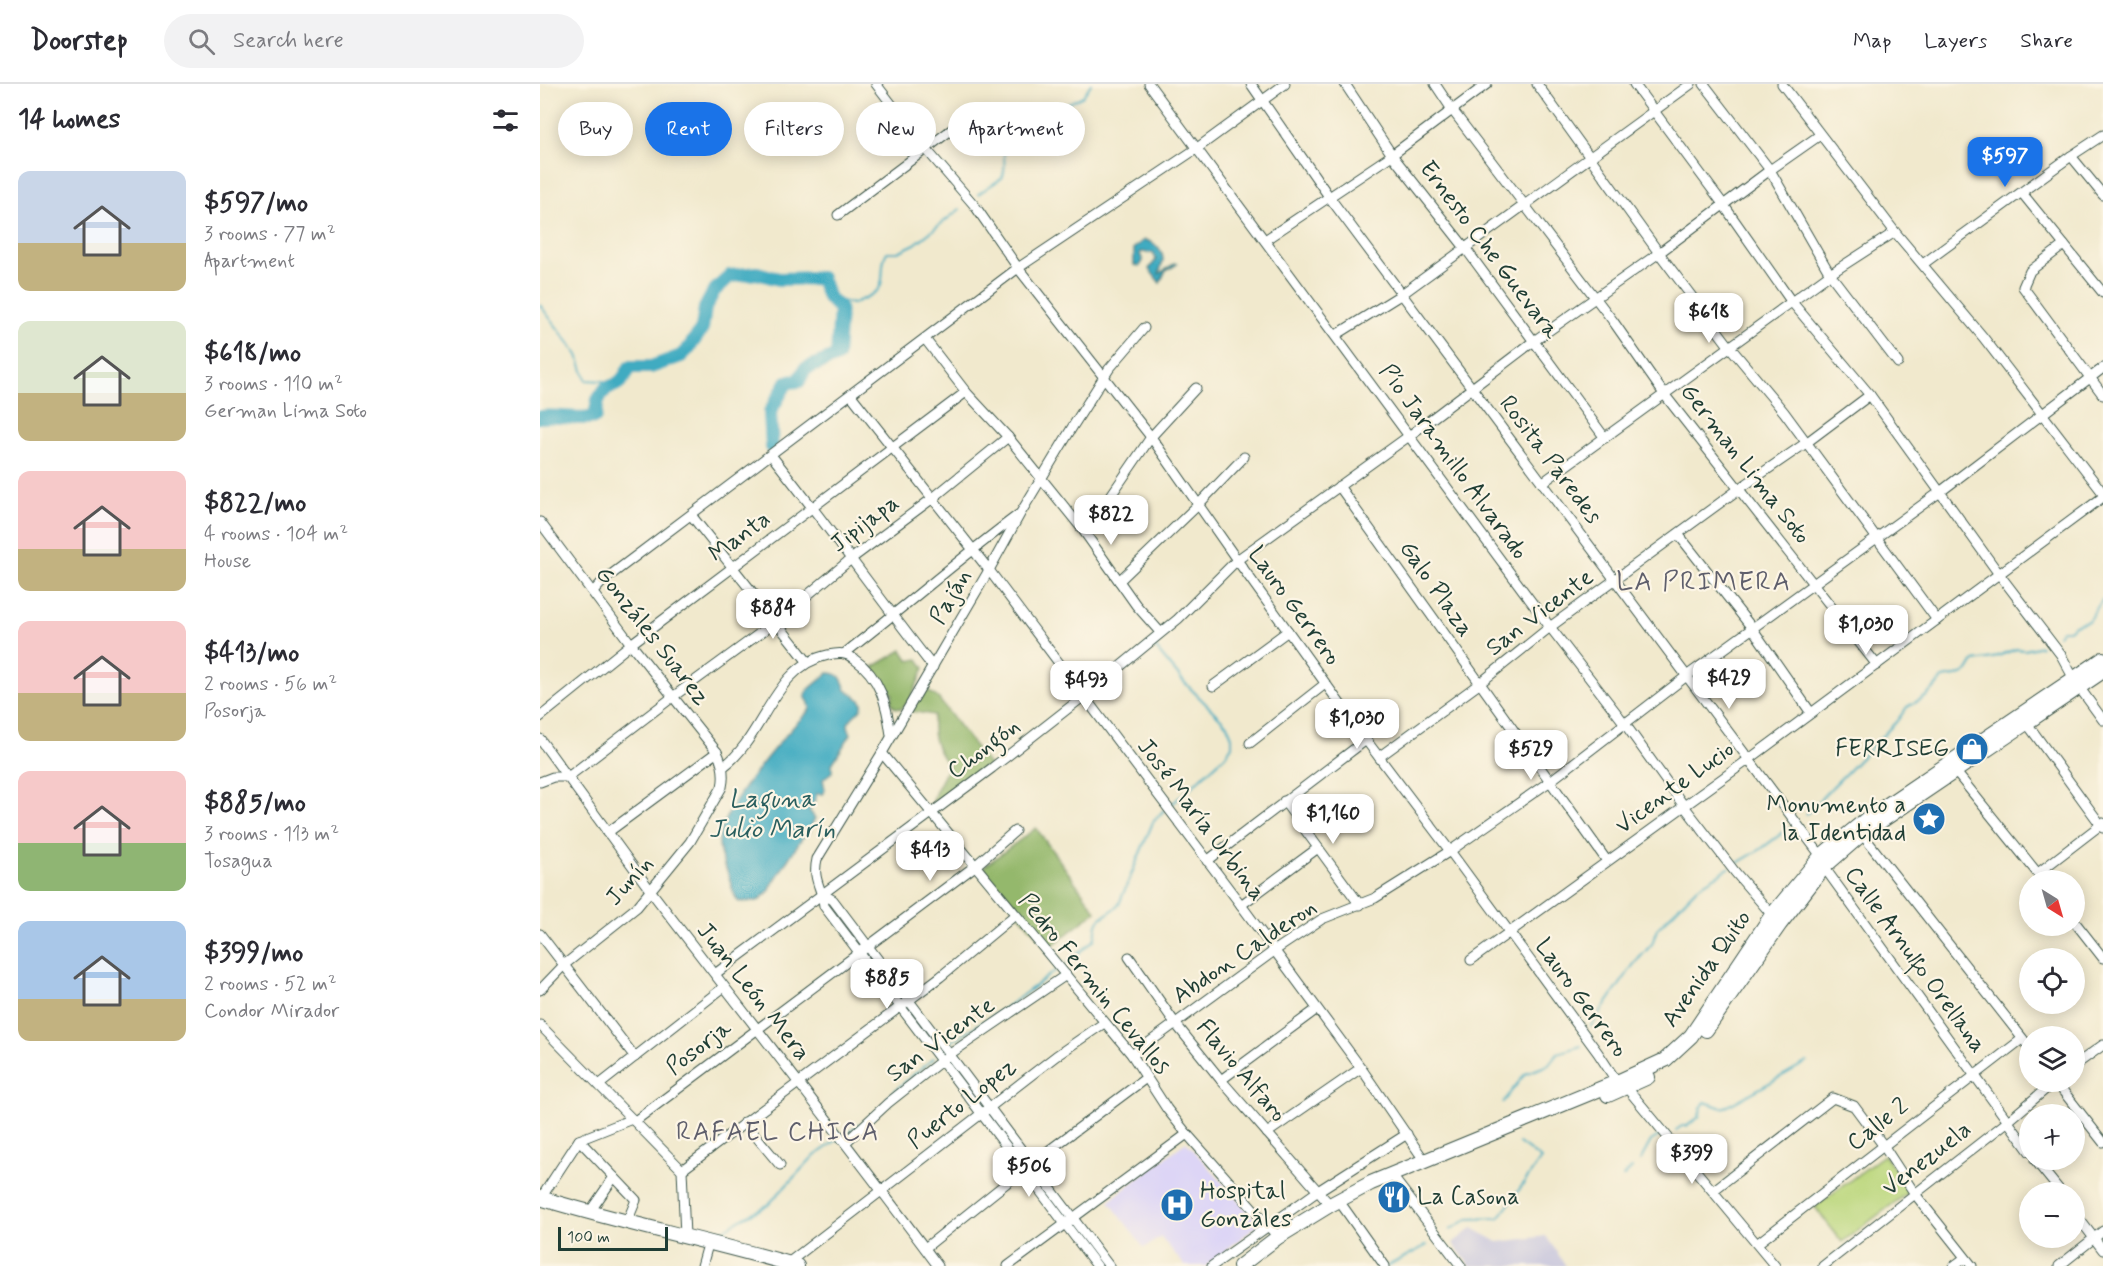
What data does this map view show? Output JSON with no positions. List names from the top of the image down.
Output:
{
  "streets": {
    "highway": ["Avenida Quito"],
    "street": [
      "Ernesto Che Guevara",
      "Rosita Paredes",
      "Pío Jaramillo Alvarado",
      "German Lima Soto",
      "Jipijapa",
      "Manta",
      "Galo Plaza",
      "Paján",
      "Lauro Gerrero",
      "San Vicente",
      "Gonzáles Suarez",
      "Chongón",
      "Vicente Lucio",
      "José María Urbina",
      "Junín",
      "Abdon Calderon",
      "Calle Arnulfo Orellana",
      "Pedro Fermin Cevallos",
      "Juan León Mera",
      "Posorja",
      "Flavio Alfaro",
      "Puerto Lopez",
      "Calle 2",
      "Venezuela"
    ]
  },
  "crossings": [
    ["Ernesto Che Guevara", "Chongón"],
    ["Rosita Paredes", "San Vicente"],
    ["Rosita Paredes", "Chongón"],
    ["Rosita Paredes", "Vicente Lucio"],
    ["Rosita Paredes", "Abdon Calderon"],
    ["Rosita Paredes", "Calle Arnulfo Orellana"],
    ["Rosita Paredes", "Avenida Quito"],
    ["Pío Jaramillo Alvarado", "San Vicente"],
    ["Pío Jaramillo Alvarado", "Chongón"],
    ["Pío Jaramillo Alvarado", "Vicente Lucio"],
    ["Pío Jaramillo Alvarado", "Abdon Calderon"],
    ["Pío Jaramillo Alvarado", "Avenida Quito"],
    ["German Lima Soto", "San Vicente"],
    ["German Lima Soto", "Chongón"],
    ["German Lima Soto", "Vicente Lucio"],
    ["German Lima Soto", "Abdon Calderon"],
    ["Jipijapa", "Gonzáles Suarez"],
    ["Jipijapa", "José María Urbina"],
    ["Jipijapa", "Juan León Mera"],
    ["Manta", "Gonzáles Suarez"],
    ["Manta", "José María Urbina"],
    ["Galo Plaza", "San Vicente"],
    ["Galo Plaza", "Chongón"],
    ["Galo Plaza", "Vicente Lucio"],
    ["Galo Plaza", "Abdon Calderon"],
    ["Paján", "Lauro Gerrero"],
    ["Paján", "San Vicente"],
    ["Paján", "Chongón"],
    ["Paján", "José María Urbina"],
    ["Paján", "Pedro Fermin Cevallos"],
    ["Paján", "Posorja"],
    ["Paján", "Puerto Lopez"],
    ["Lauro Gerrero", "San Vicente"],
    ["Lauro Gerrero", "Chongón"],
    ["Lauro Gerrero", "Vicente Lucio"],
    ["Lauro Gerrero", "Abdon Calderon"],
    ["Lauro Gerrero", "Avenida Quito"],
    ["Lauro Gerrero", "Calle 2"],
    ["San Vicente", "Pedro Fermin Cevallos"],
    ["San Vicente", "Juan León Mera"],
    ["Gonzáles Suarez", "Junín"],
    ["Chongón", "José María Urbina"],
    ["Chongón", "Pedro Fermin Cevallos"],
    ["Chongón", "Juan León Mera"],
    ["José María Urbina", "Abdon Calderon"],
    ["José María Urbina", "Avenida Quito"],
    ["Junín", "Juan León Mera"],
    ["Abdon Calderon", "Pedro Fermin Cevallos"],
    ["Abdon Calderon", "Flavio Alfaro"],
    ["Calle Arnulfo Orellana", "Avenida Quito"],
    ["Calle Arnulfo Orellana", "Calle 2"],
    ["Calle Arnulfo Orellana", "Venezuela"],
    ["Avenida Quito", "Pedro Fermin Cevallos"],
    ["Avenida Quito", "Flavio Alfaro"],
    ["Pedro Fermin Cevallos", "Posorja"],
    ["Pedro Fermin Cevallos", "Puerto Lopez"],
    ["Juan León Mera", "Posorja"],
    ["Juan León Mera", "Puerto Lopez"]
  ],
  "districts": ["LA PRIMERA", "RAFAEL CHICA"],
  "water": ["Laguna Julio Marín"],
  "places": {
    "shop": ["FERRISEG"],
    "place": ["Monumento a la Identidad"],
    "restaurant": ["La Casona"],
    "hospital": ["Hospital Gonzáles"]
  },
  "scale_bar": "100 m",
  "north": "bottom right",
  "page": {
    "header": "Doorstep",
    "search": "Search here",
    "nav": ["Map", "Layers", "Share"],
    "heading": "14 homes",
    "chip": [
      "Buy",
      "Rent",
      "Filters",
      "New",
      "Apartment"
    ],
    "price": [
      "$597",
      "$618",
      "$822",
      "$884",
      "$1,030",
      "$429",
      "$493",
      "$1,030",
      "$529",
      "$1,160",
      "$413",
      "$885",
      "$399",
      "$506"
    ],
    "list": [
      {
        "name": "$597/mo",
        "note": "3 rooms · 77 m² · Apartment"
      },
      {
        "name": "$618/mo",
        "note": "3 rooms · 110 m² · German Lima Soto"
      },
      {
        "name": "$822/mo",
        "note": "4 rooms · 104 m² · House"
      },
      {
        "name": "$413/mo",
        "note": "2 rooms · 56 m² · Posorja"
      },
      {
        "name": "$885/mo",
        "note": "3 rooms · 113 m² · Tosagua"
      },
      {
        "name": "$399/mo",
        "note": "2 rooms · 52 m² · Condor Mirador"
      }
    ],
    "map_buttons": ["+", "−"],
    "scale": "100 m"
  }
}
